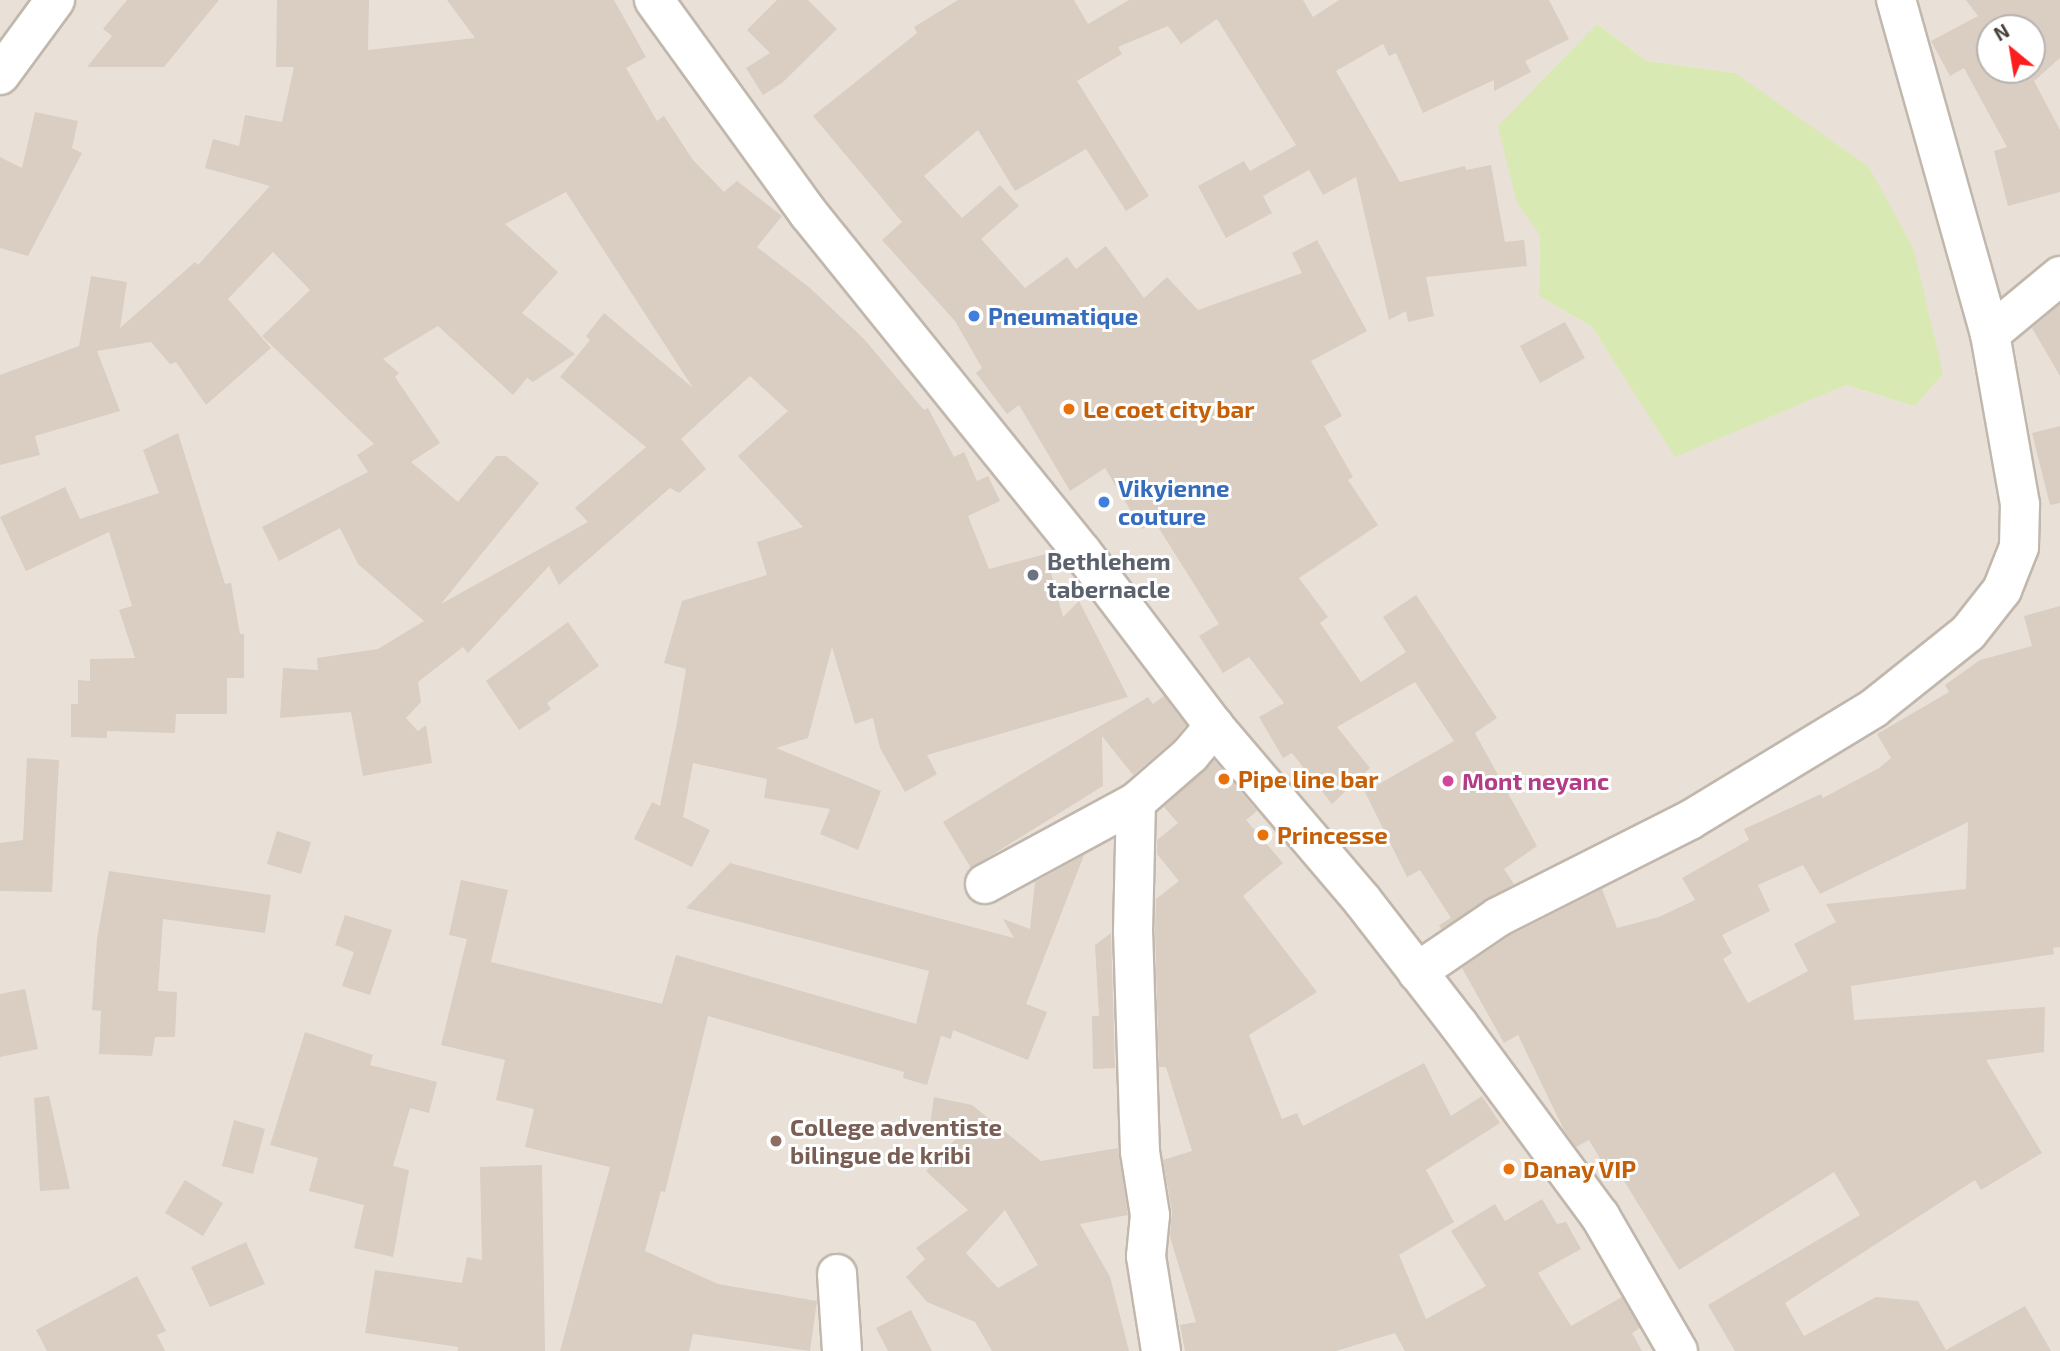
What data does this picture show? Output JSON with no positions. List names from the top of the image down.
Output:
{
  "places": [
    "Pneumatique",
    "Le coet city bar",
    "Vikyienne couture",
    "Bethlehem tabernacle",
    "Pipe line bar",
    "Mont neyanc",
    "Princesse",
    "College adventiste bilingue de kribi",
    "Danay VIP"
  ],
  "north": "top left"
}
